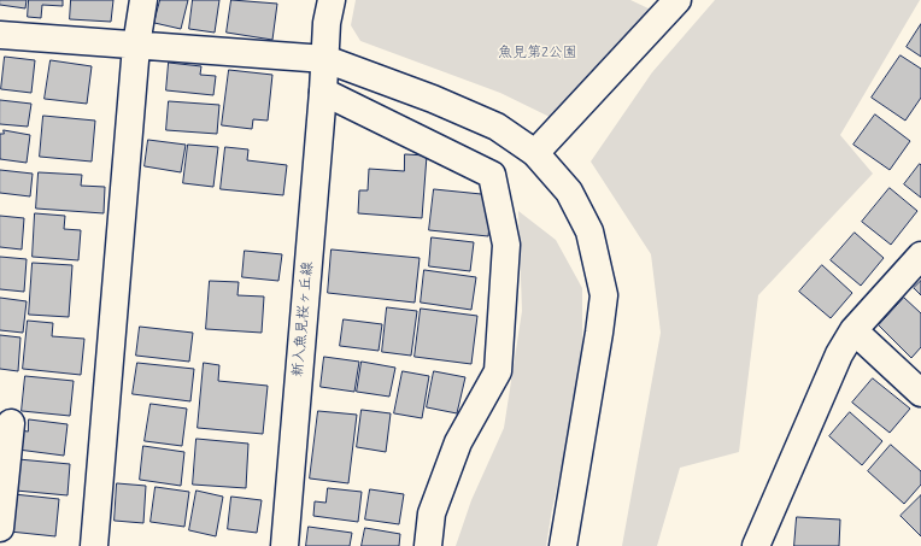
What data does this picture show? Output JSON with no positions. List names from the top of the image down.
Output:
{
  "streets": {
    "street": ["新入魚見桜ヶ丘線"]
  },
  "parks": ["魚見第2公園"]
}
